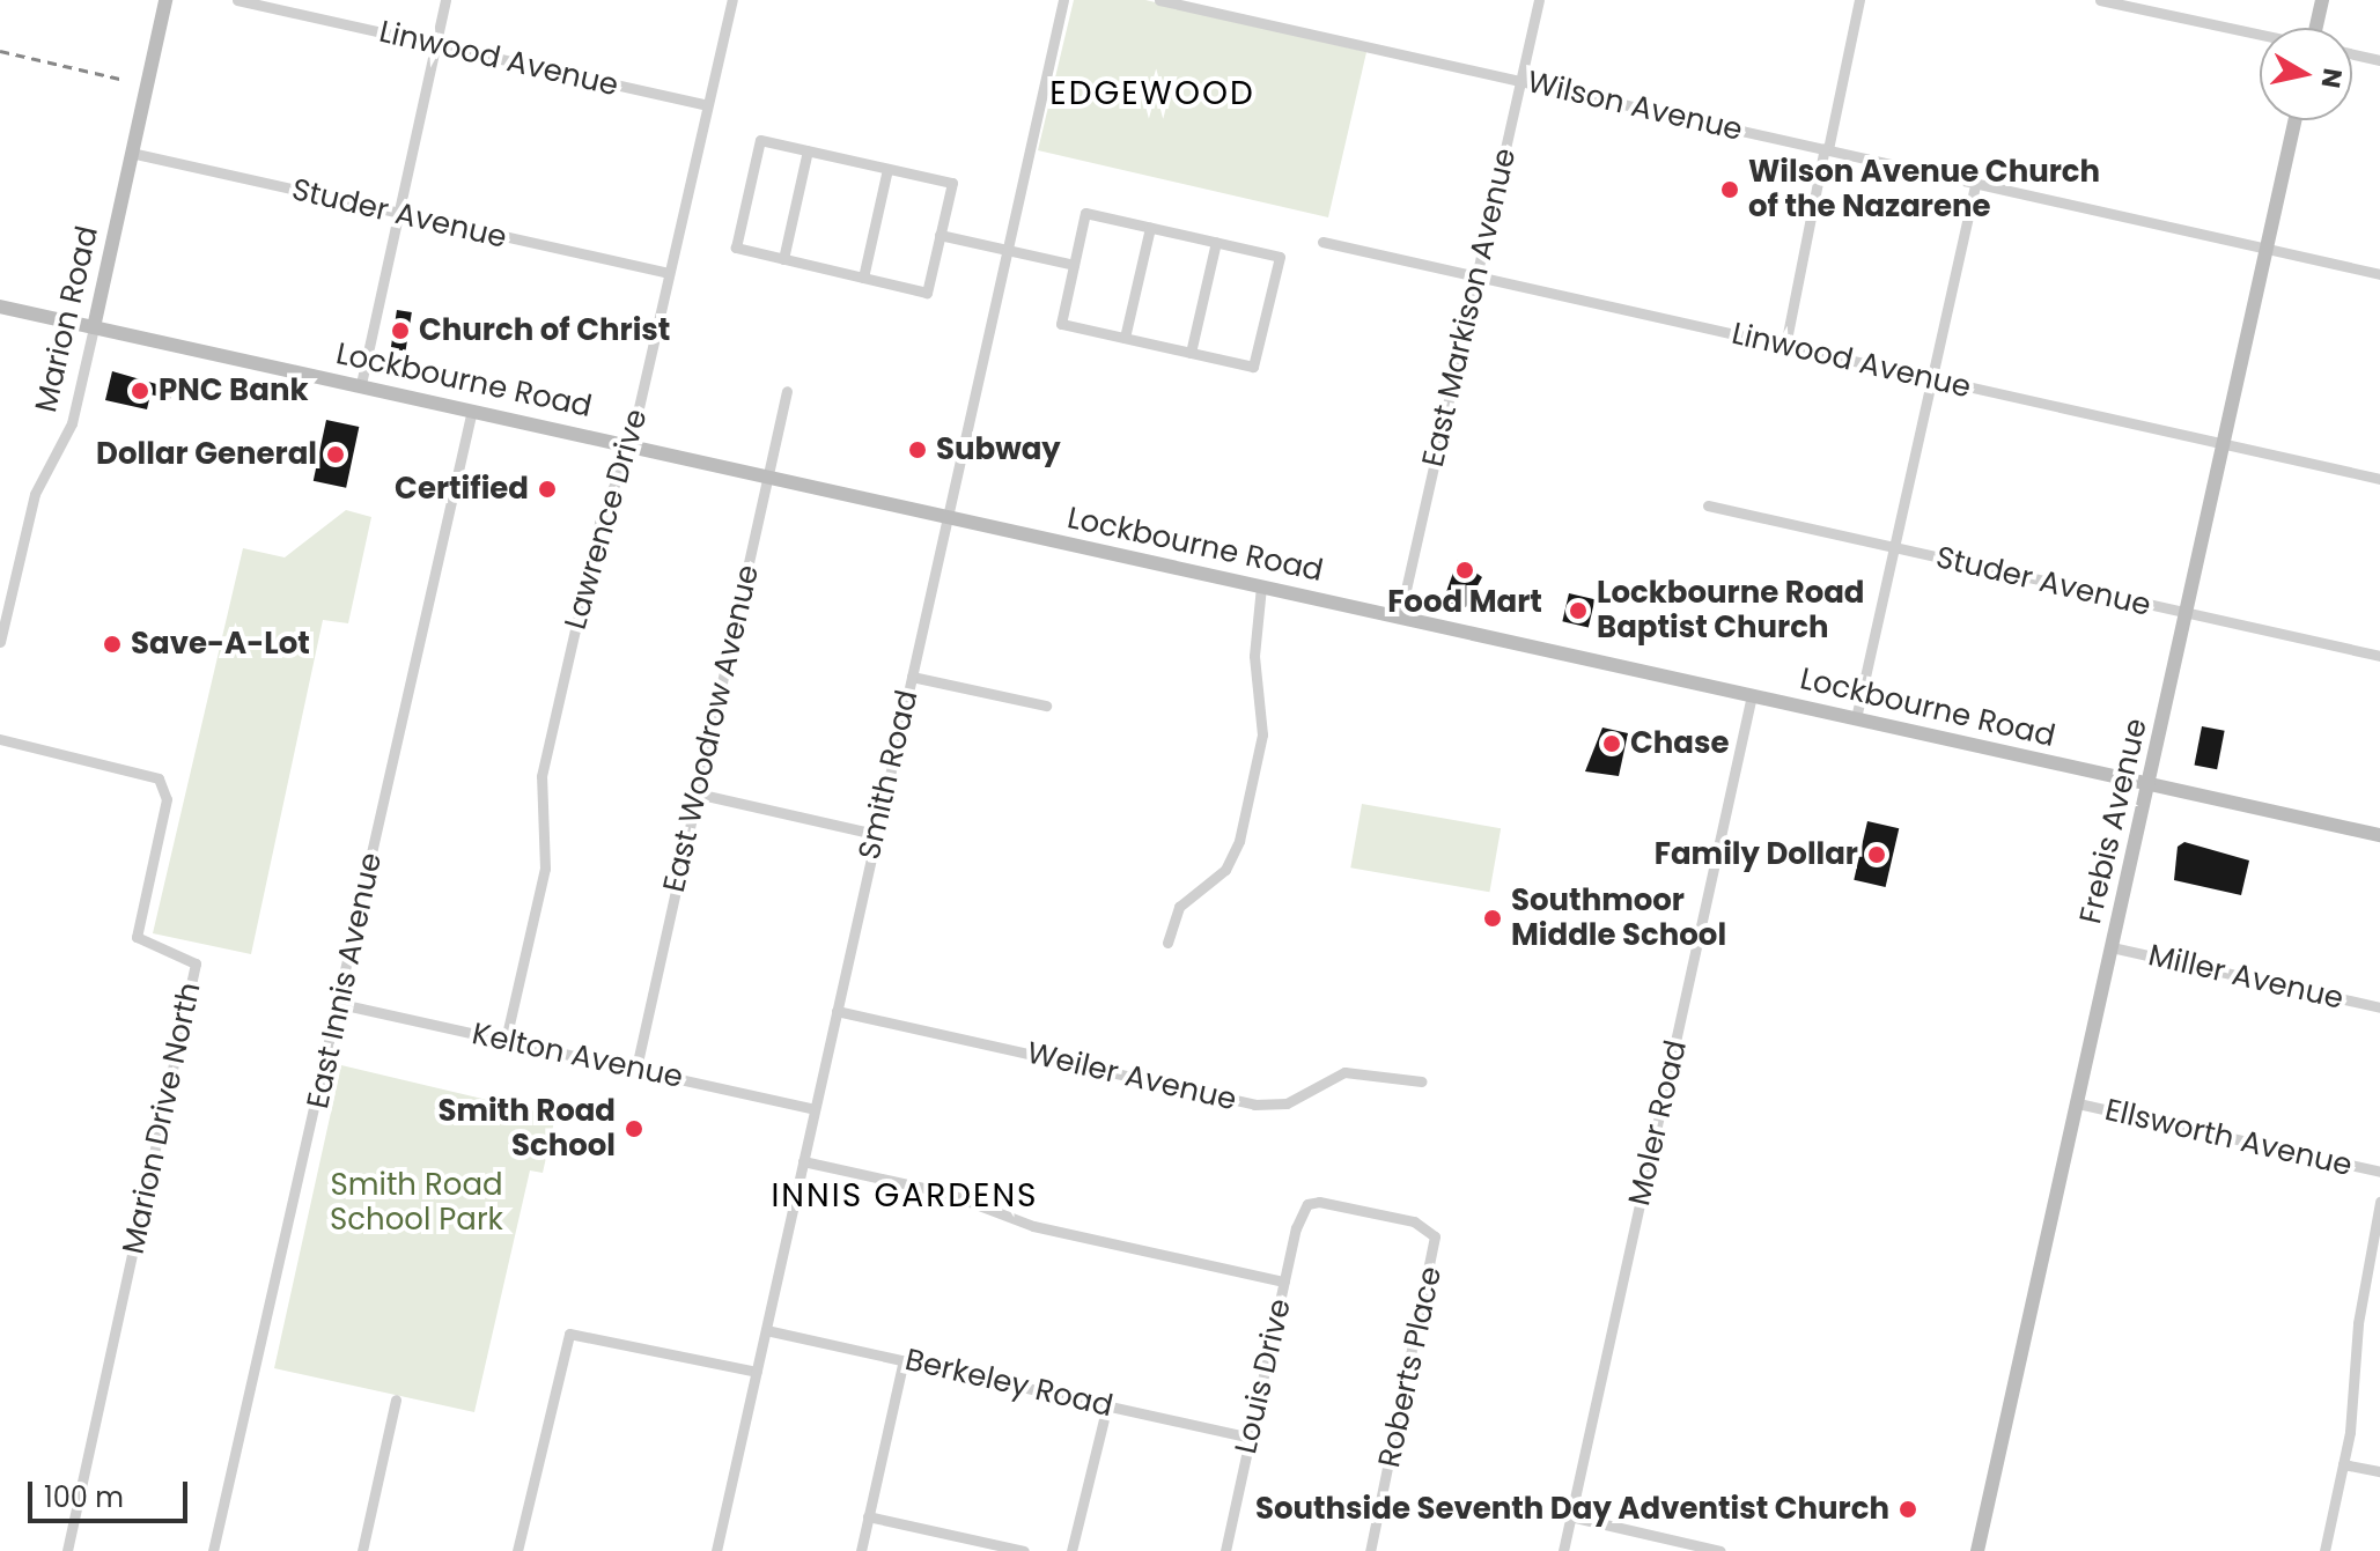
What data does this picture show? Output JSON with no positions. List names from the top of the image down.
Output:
{
  "streets": {
    "main road": ["Marion Road", "Lockbourne Road", "Frebis Avenue"],
    "street": [
      "Linwood Avenue",
      "Wilson Avenue",
      "Studer Avenue",
      "East Markison Avenue",
      "Lawrence Drive",
      "East Woodrow Avenue",
      "Smith Road",
      "Miller Avenue",
      "East Innis Avenue",
      "Kelton Avenue",
      "Weiler Avenue",
      "Marion Drive North",
      "Moler Road",
      "Ellsworth Avenue",
      "Roberts Place",
      "Louis Drive",
      "Berkeley Road"
    ]
  },
  "crossings": [
    ["Linwood Avenue", "East Markison Avenue"],
    ["Linwood Avenue", "Lawrence Drive"],
    ["Linwood Avenue", "Frebis Avenue"],
    ["Wilson Avenue", "East Markison Avenue"],
    ["Wilson Avenue", "Frebis Avenue"],
    ["Studer Avenue", "Marion Road"],
    ["Studer Avenue", "Lawrence Drive"],
    ["Studer Avenue", "Frebis Avenue"],
    ["East Markison Avenue", "Lockbourne Road"],
    ["Marion Road", "Lockbourne Road"],
    ["Lockbourne Road", "Lawrence Drive"],
    ["Lockbourne Road", "East Woodrow Avenue"],
    ["Lockbourne Road", "Smith Road"],
    ["Lockbourne Road", "Frebis Avenue"],
    ["Lockbourne Road", "East Innis Avenue"],
    ["Lockbourne Road", "Moler Road"],
    ["Lawrence Drive", "Kelton Avenue"],
    ["East Woodrow Avenue", "Kelton Avenue"],
    ["Smith Road", "Kelton Avenue"],
    ["Smith Road", "Weiler Avenue"],
    ["Smith Road", "Berkeley Road"],
    ["Frebis Avenue", "Miller Avenue"],
    ["Frebis Avenue", "Ellsworth Avenue"],
    ["East Innis Avenue", "Kelton Avenue"],
    ["Roberts Place", "Louis Drive"],
    ["Louis Drive", "Berkeley Road"]
  ],
  "districts": ["EDGEWOOD", "INNIS GARDENS"],
  "parks": ["Smith Road School Park"],
  "places": [
    "Wilson Avenue Church of the Nazarene",
    "Church of Christ",
    "PNC Bank",
    "Subway",
    "Dollar General",
    "Certified",
    "Food Mart",
    "Lockbourne Road Baptist Church",
    "Save-A-Lot",
    "Chase",
    "Family Dollar",
    "Southmoor Middle School",
    "Smith Road School",
    "Southside Seventh Day Adventist Church"
  ],
  "scale_bar": "100 m",
  "north": "right"
}
